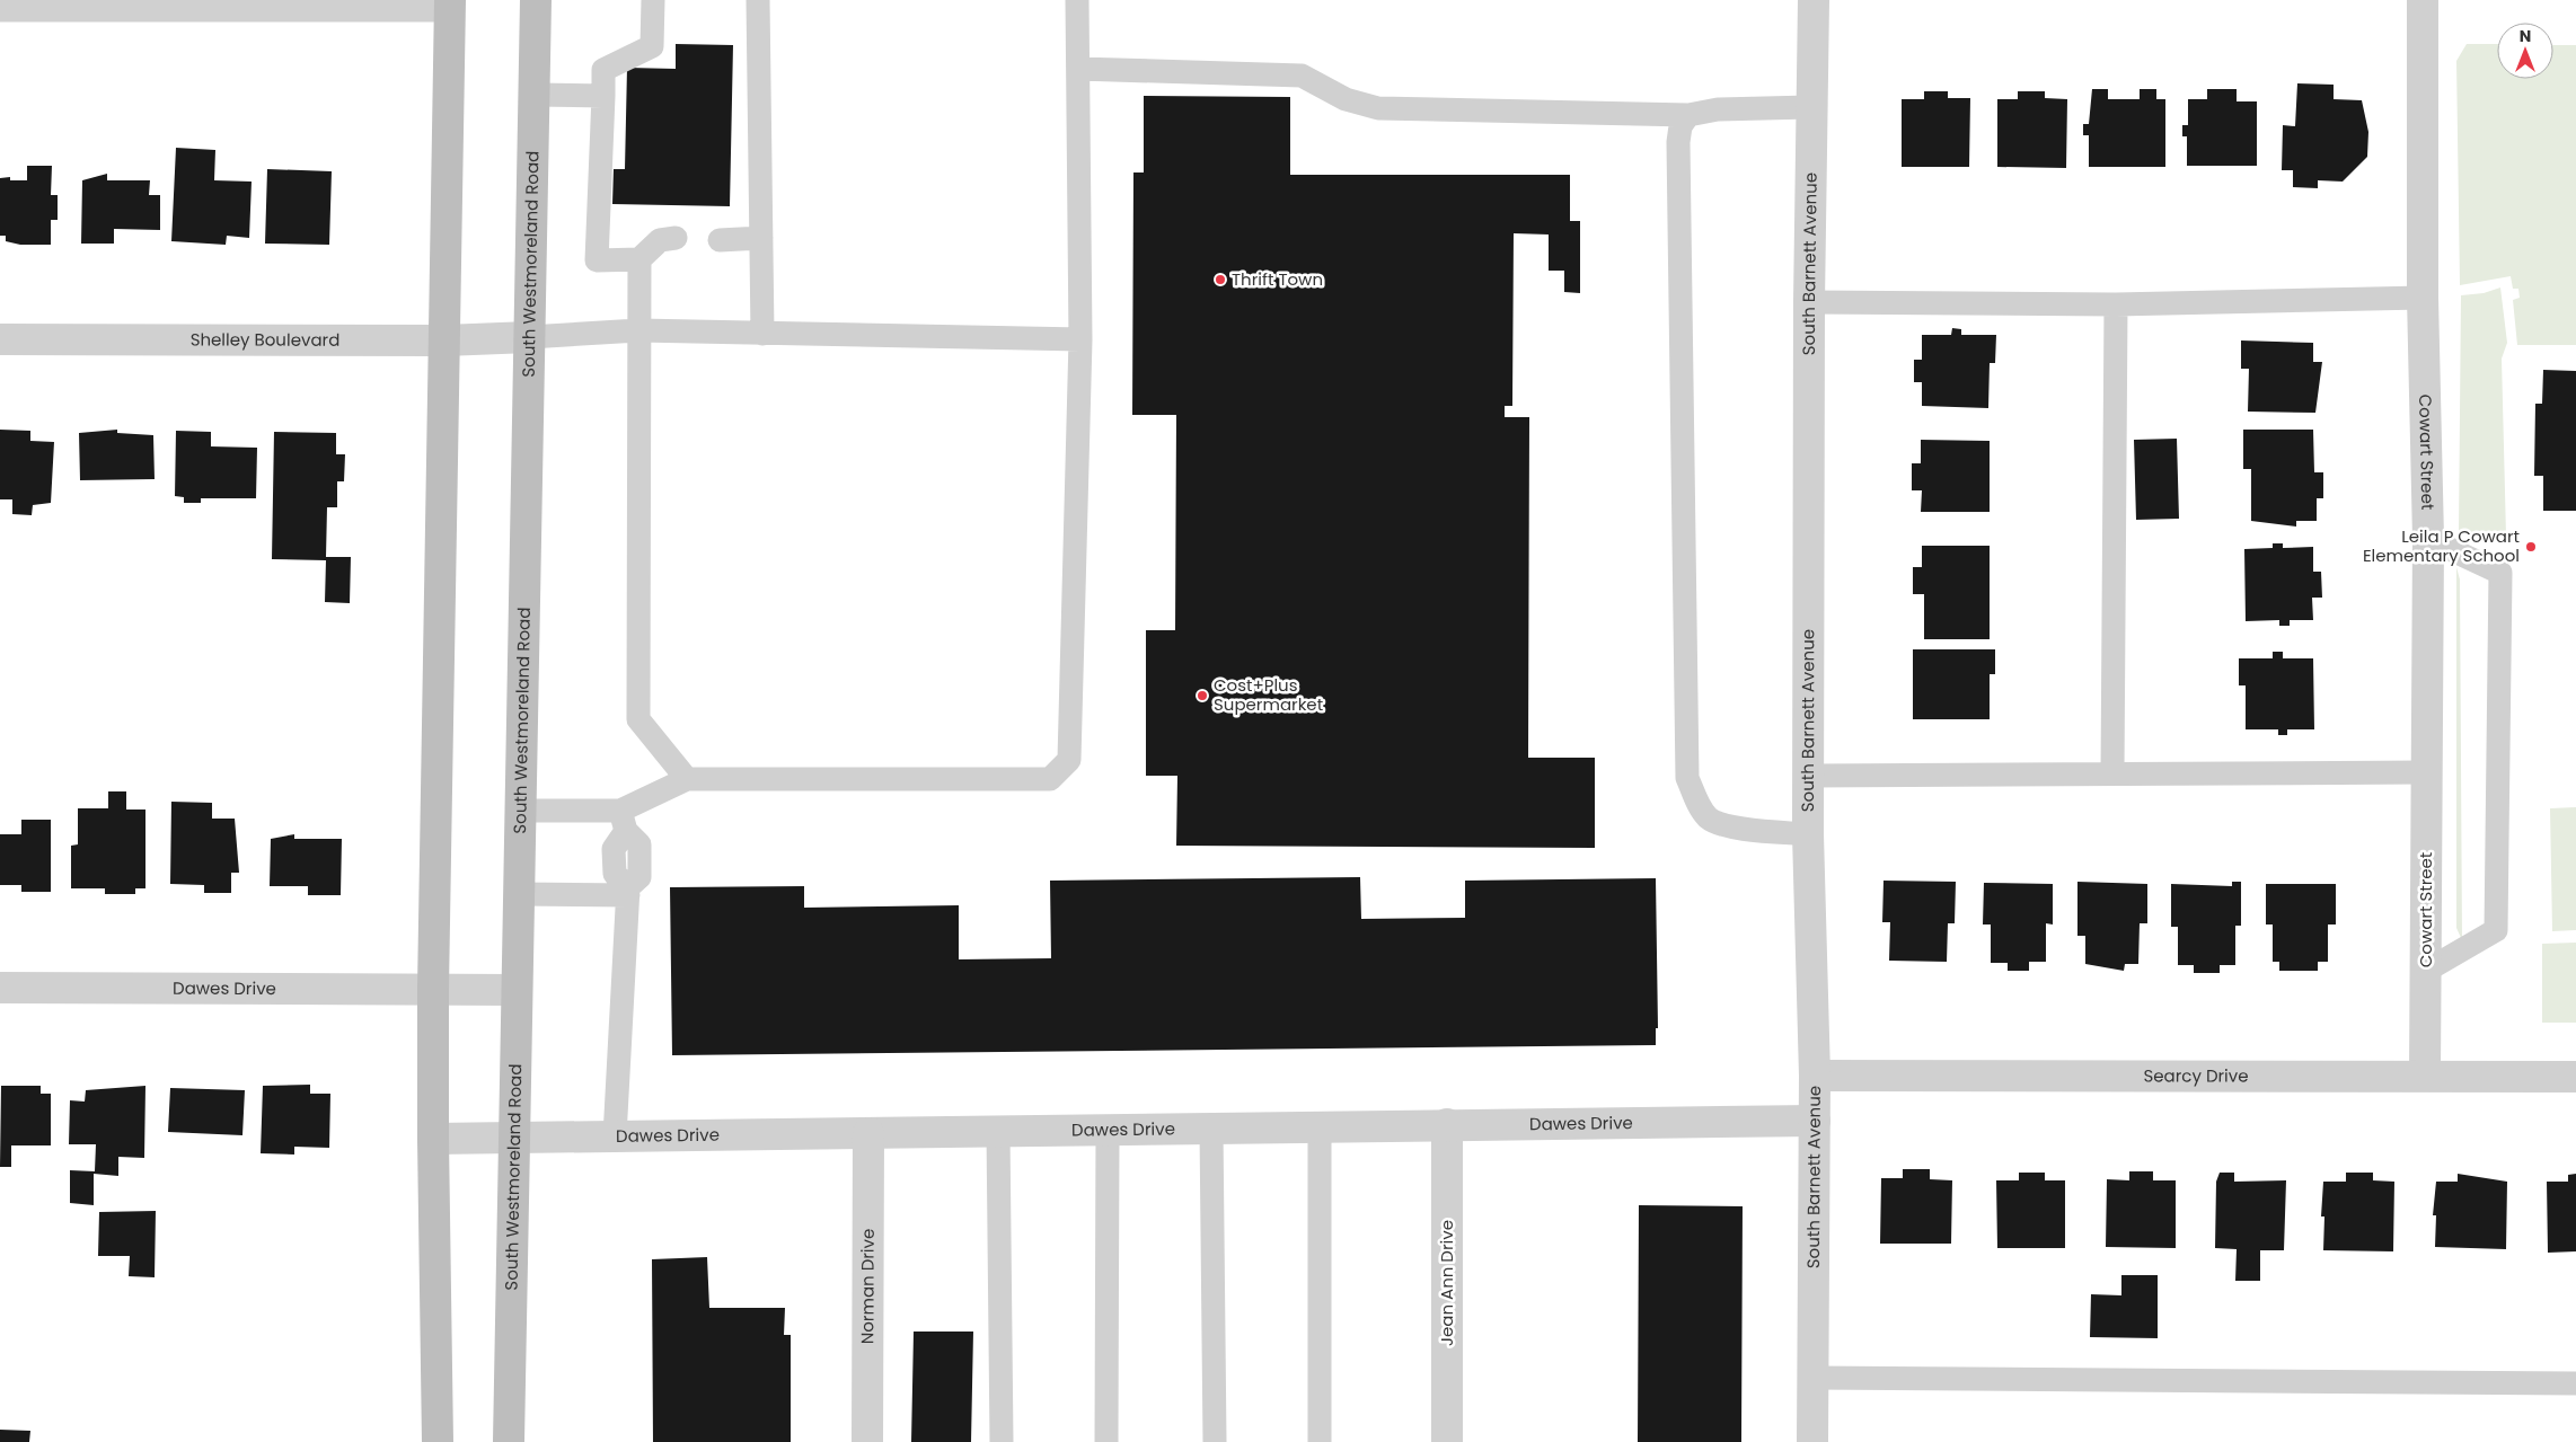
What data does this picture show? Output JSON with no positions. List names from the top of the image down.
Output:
{
  "streets": {
    "main road": ["South Westmoreland Road"],
    "street": [
      "South Barnett Avenue",
      "Shelley Boulevard",
      "Cowart Street",
      "Dawes Drive",
      "Searcy Drive",
      "Jean Ann Drive",
      "Norman Drive"
    ]
  },
  "crossings": [
    ["South Westmoreland Road", "Shelley Boulevard"],
    ["South Westmoreland Road", "Dawes Drive"],
    ["South Barnett Avenue", "Dawes Drive"],
    ["South Barnett Avenue", "Searcy Drive"],
    ["Cowart Street", "Searcy Drive"],
    ["Dawes Drive", "Jean Ann Drive"],
    ["Dawes Drive", "Norman Drive"]
  ],
  "places": ["Thrift Town", "Leila P Cowart Elementary School", "Cost+Plus Supermarket"],
  "north": "top"
}
